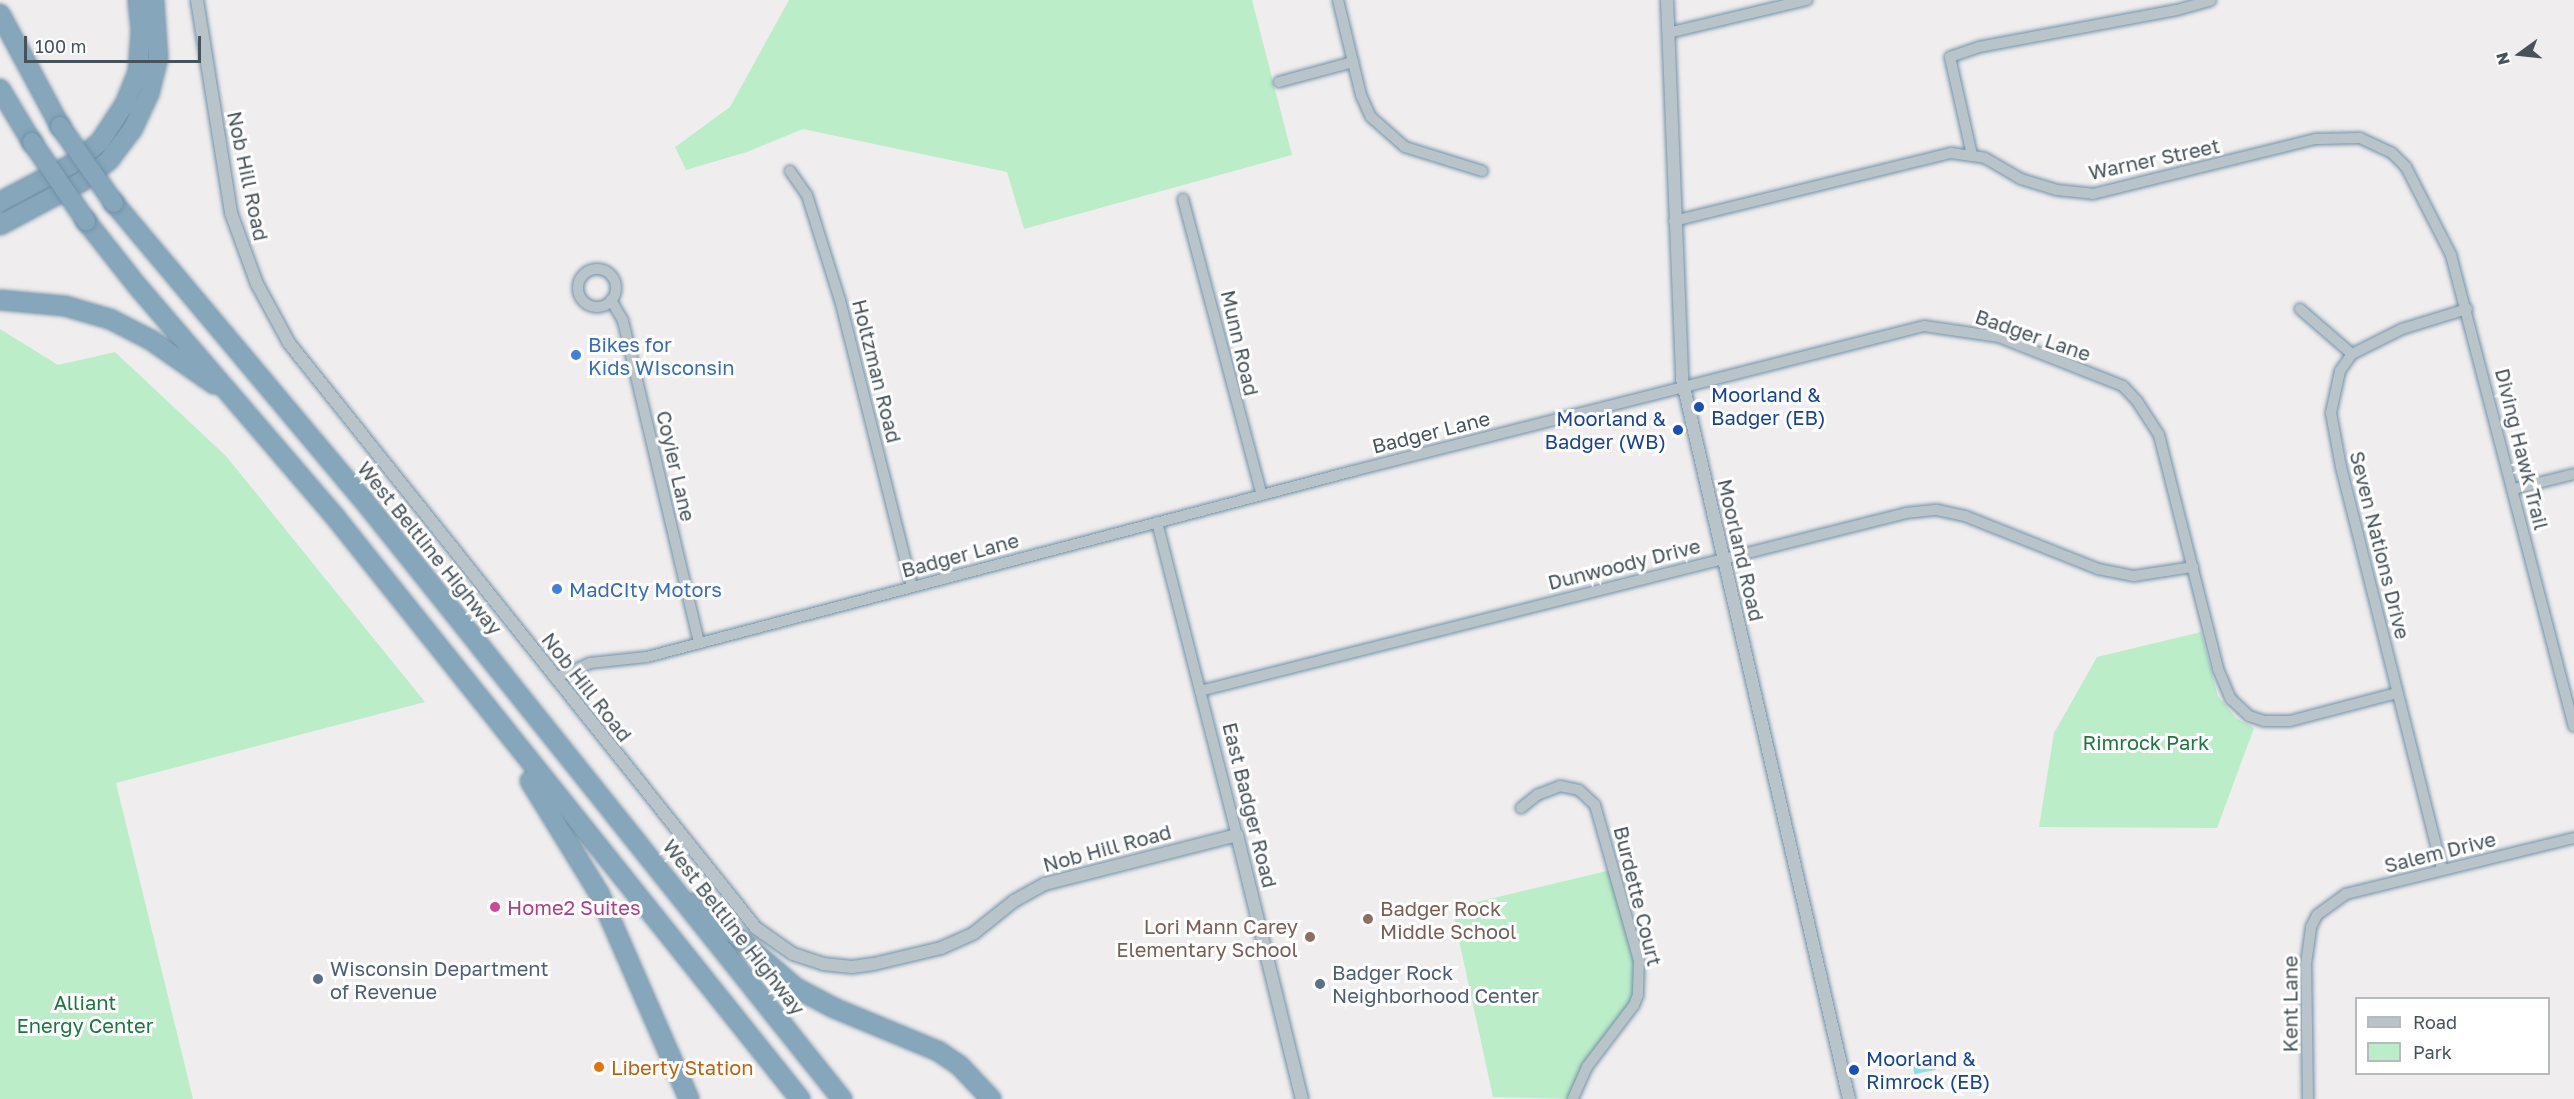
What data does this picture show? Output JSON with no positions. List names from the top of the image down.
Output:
{
  "streets": {
    "highway": ["West Beltline Highway"],
    "street": [
      "Warner Street",
      "Nob Hill Road",
      "Badger Lane",
      "Munn Road",
      "Holtzman Road",
      "Diving Hawk Trail",
      "Coyier Lane",
      "Seven Nations Drive",
      "Moorland Road",
      "Dunwoody Drive",
      "East Badger Road",
      "Salem Drive",
      "Burdette Court",
      "Kent Lane"
    ]
  },
  "crossings": [
    ["Warner Street", "Diving Hawk Trail"],
    ["Warner Street", "Moorland Road"],
    ["Nob Hill Road", "Badger Lane"],
    ["Nob Hill Road", "East Badger Road"],
    ["Badger Lane", "Munn Road"],
    ["Badger Lane", "Holtzman Road"],
    ["Badger Lane", "Coyier Lane"],
    ["Badger Lane", "Seven Nations Drive"],
    ["Badger Lane", "Moorland Road"],
    ["Badger Lane", "Dunwoody Drive"],
    ["Badger Lane", "East Badger Road"],
    ["Seven Nations Drive", "Salem Drive"],
    ["Moorland Road", "Dunwoody Drive"],
    ["Dunwoody Drive", "East Badger Road"],
    ["Salem Drive", "Kent Lane"]
  ],
  "parks": ["Rimrock Park", "Alliant Energy Center"],
  "places": [
    "Bikes for Kids WIsconsin",
    "Moorland & Badger (EB)",
    "Moorland & Badger (WB)",
    "MadCIty Motors",
    "Home2 Suites",
    "Badger Rock Middle School",
    "Lori Mann Carey Elementary School",
    "Wisconsin Department of Revenue",
    "Badger Rock Neighborhood Center",
    "Liberty Station",
    "Moorland & Rimrock (EB)"
  ],
  "legend": ["Road", "Park"],
  "scale_bar": "100 m",
  "north": "left"
}
